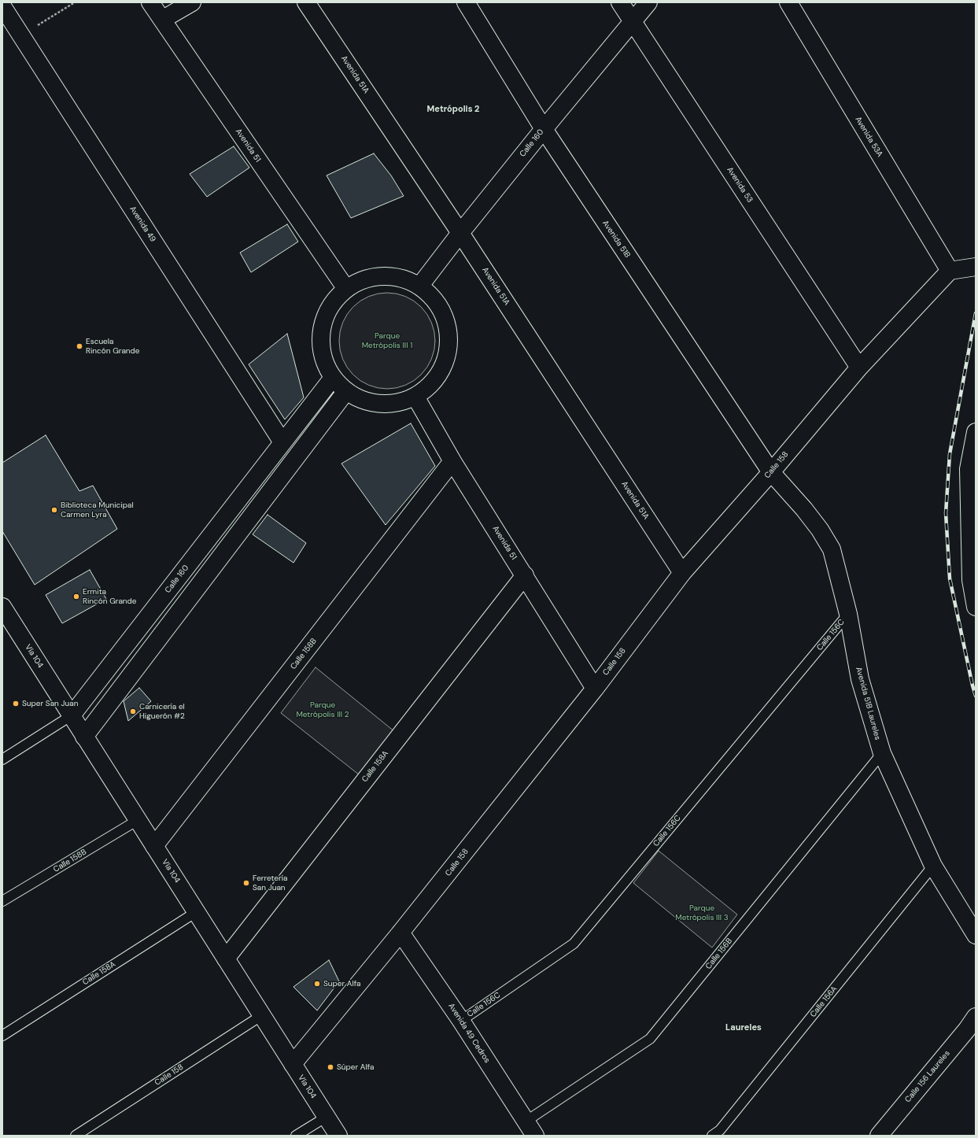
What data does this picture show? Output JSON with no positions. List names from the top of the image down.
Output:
{
  "streets": {
    "street": [
      "Avenida 51A",
      "Avenida 53A",
      "Calle 160",
      "Avenida 51",
      "Avenida 53",
      "Avenida 49",
      "Avenida 51B",
      "Calle 158",
      "Calle 158B",
      "Vía 104",
      "Avenida 51B Laureles",
      "Calle 158A",
      "Avenida 49 Cedros",
      "Calle 156 Laureles"
    ],
    "lane": ["Calle 156C", "Calle 156B", "Calle 156A"]
  },
  "crossings": [
    ["Avenida 51A", "Calle 160"],
    ["Avenida 51A", "Calle 158"],
    ["Avenida 53A", "Calle 158"],
    ["Calle 160", "Avenida 53"],
    ["Calle 160", "Avenida 49"],
    ["Calle 160", "Avenida 51B"],
    ["Calle 160", "Vía 104"],
    ["Avenida 51", "Calle 158"],
    ["Avenida 51", "Calle 158B"],
    ["Avenida 51", "Calle 158A"],
    ["Avenida 53", "Calle 158"],
    ["Avenida 51B", "Calle 158"],
    ["Avenida 51B", "Avenida 51B Laureles"],
    ["Calle 158", "Vía 104"],
    ["Calle 158", "Avenida 51B Laureles"],
    ["Calle 158", "Avenida 49 Cedros"],
    ["Calle 156C", "Avenida 51B Laureles"],
    ["Calle 156C", "Avenida 49 Cedros"],
    ["Calle 158B", "Vía 104"],
    ["Vía 104", "Calle 158A"],
    ["Avenida 51B Laureles", "Calle 156B"],
    ["Avenida 51B Laureles", "Calle 156A"],
    ["Calle 156B", "Avenida 49 Cedros"]
  ],
  "districts": ["Metrópolis 2", "Laureles"],
  "parks": ["Parque Metrópolis III 1", "Parque Metrópolis III 2", "Parque Metrópolis III 3"],
  "places": [
    "Escuela Rincón Grande",
    "Biblioteca Municipal Carmen Lyra",
    "Ermita Rincón Grande",
    "Super San Juan",
    "Carnicería el Higuerón #2",
    "Ferretería San Juan",
    "Super Alfa",
    "Súper Alfa"
  ]
}
